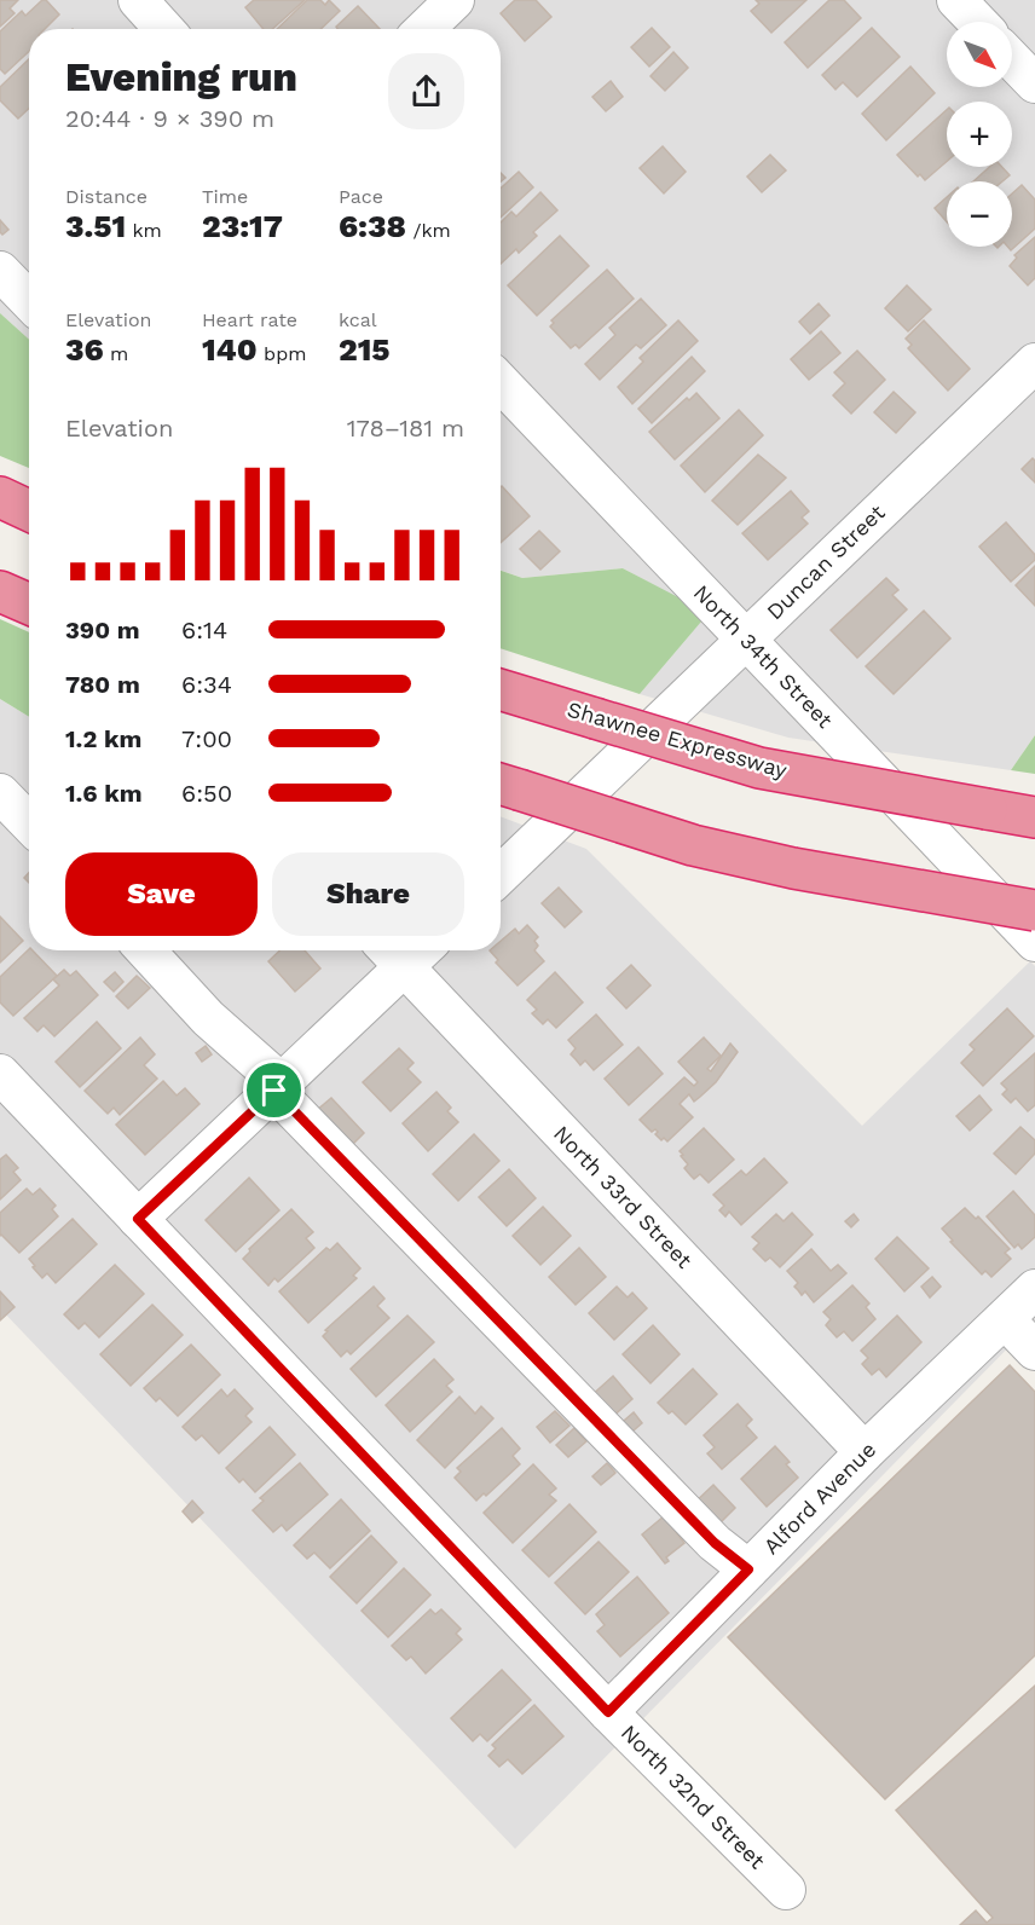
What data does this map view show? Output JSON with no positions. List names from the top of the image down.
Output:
{
  "streets": {
    "highway": ["Shawnee Expressway"],
    "street": [
      "Duncan Street",
      "North 34th Street",
      "North 33rd Street",
      "Alford Avenue",
      "North 32nd Street"
    ]
  },
  "crossings": [
    ["Duncan Street", "North 34th Street"],
    ["North 33rd Street", "Alford Avenue"],
    ["Alford Avenue", "North 32nd Street"]
  ],
  "north": "bottom right",
  "page": {
    "map_buttons": ["+", "−"],
    "heading": ["Evening run", "20:44 · 9 × 390 m"],
    "stats": [
      ["Distance", "3.51 km"],
      ["Time", "23:17"],
      ["Pace", "6:38 /km"],
      ["Elevation", "36 m"],
      ["Heart rate", "140 bpm"],
      ["kcal", "215"]
    ],
    "chart": ["Elevation", "178–181 m"],
    "list": [
      {
        "name": "390 m",
        "note": "6:14"
      },
      {
        "name": "780 m",
        "note": "6:34"
      },
      {
        "name": "1.2 km",
        "note": "7:00"
      },
      {
        "name": "1.6 km",
        "note": "6:50"
      }
    ],
    "buttons": ["Save", "Share"]
  }
}
